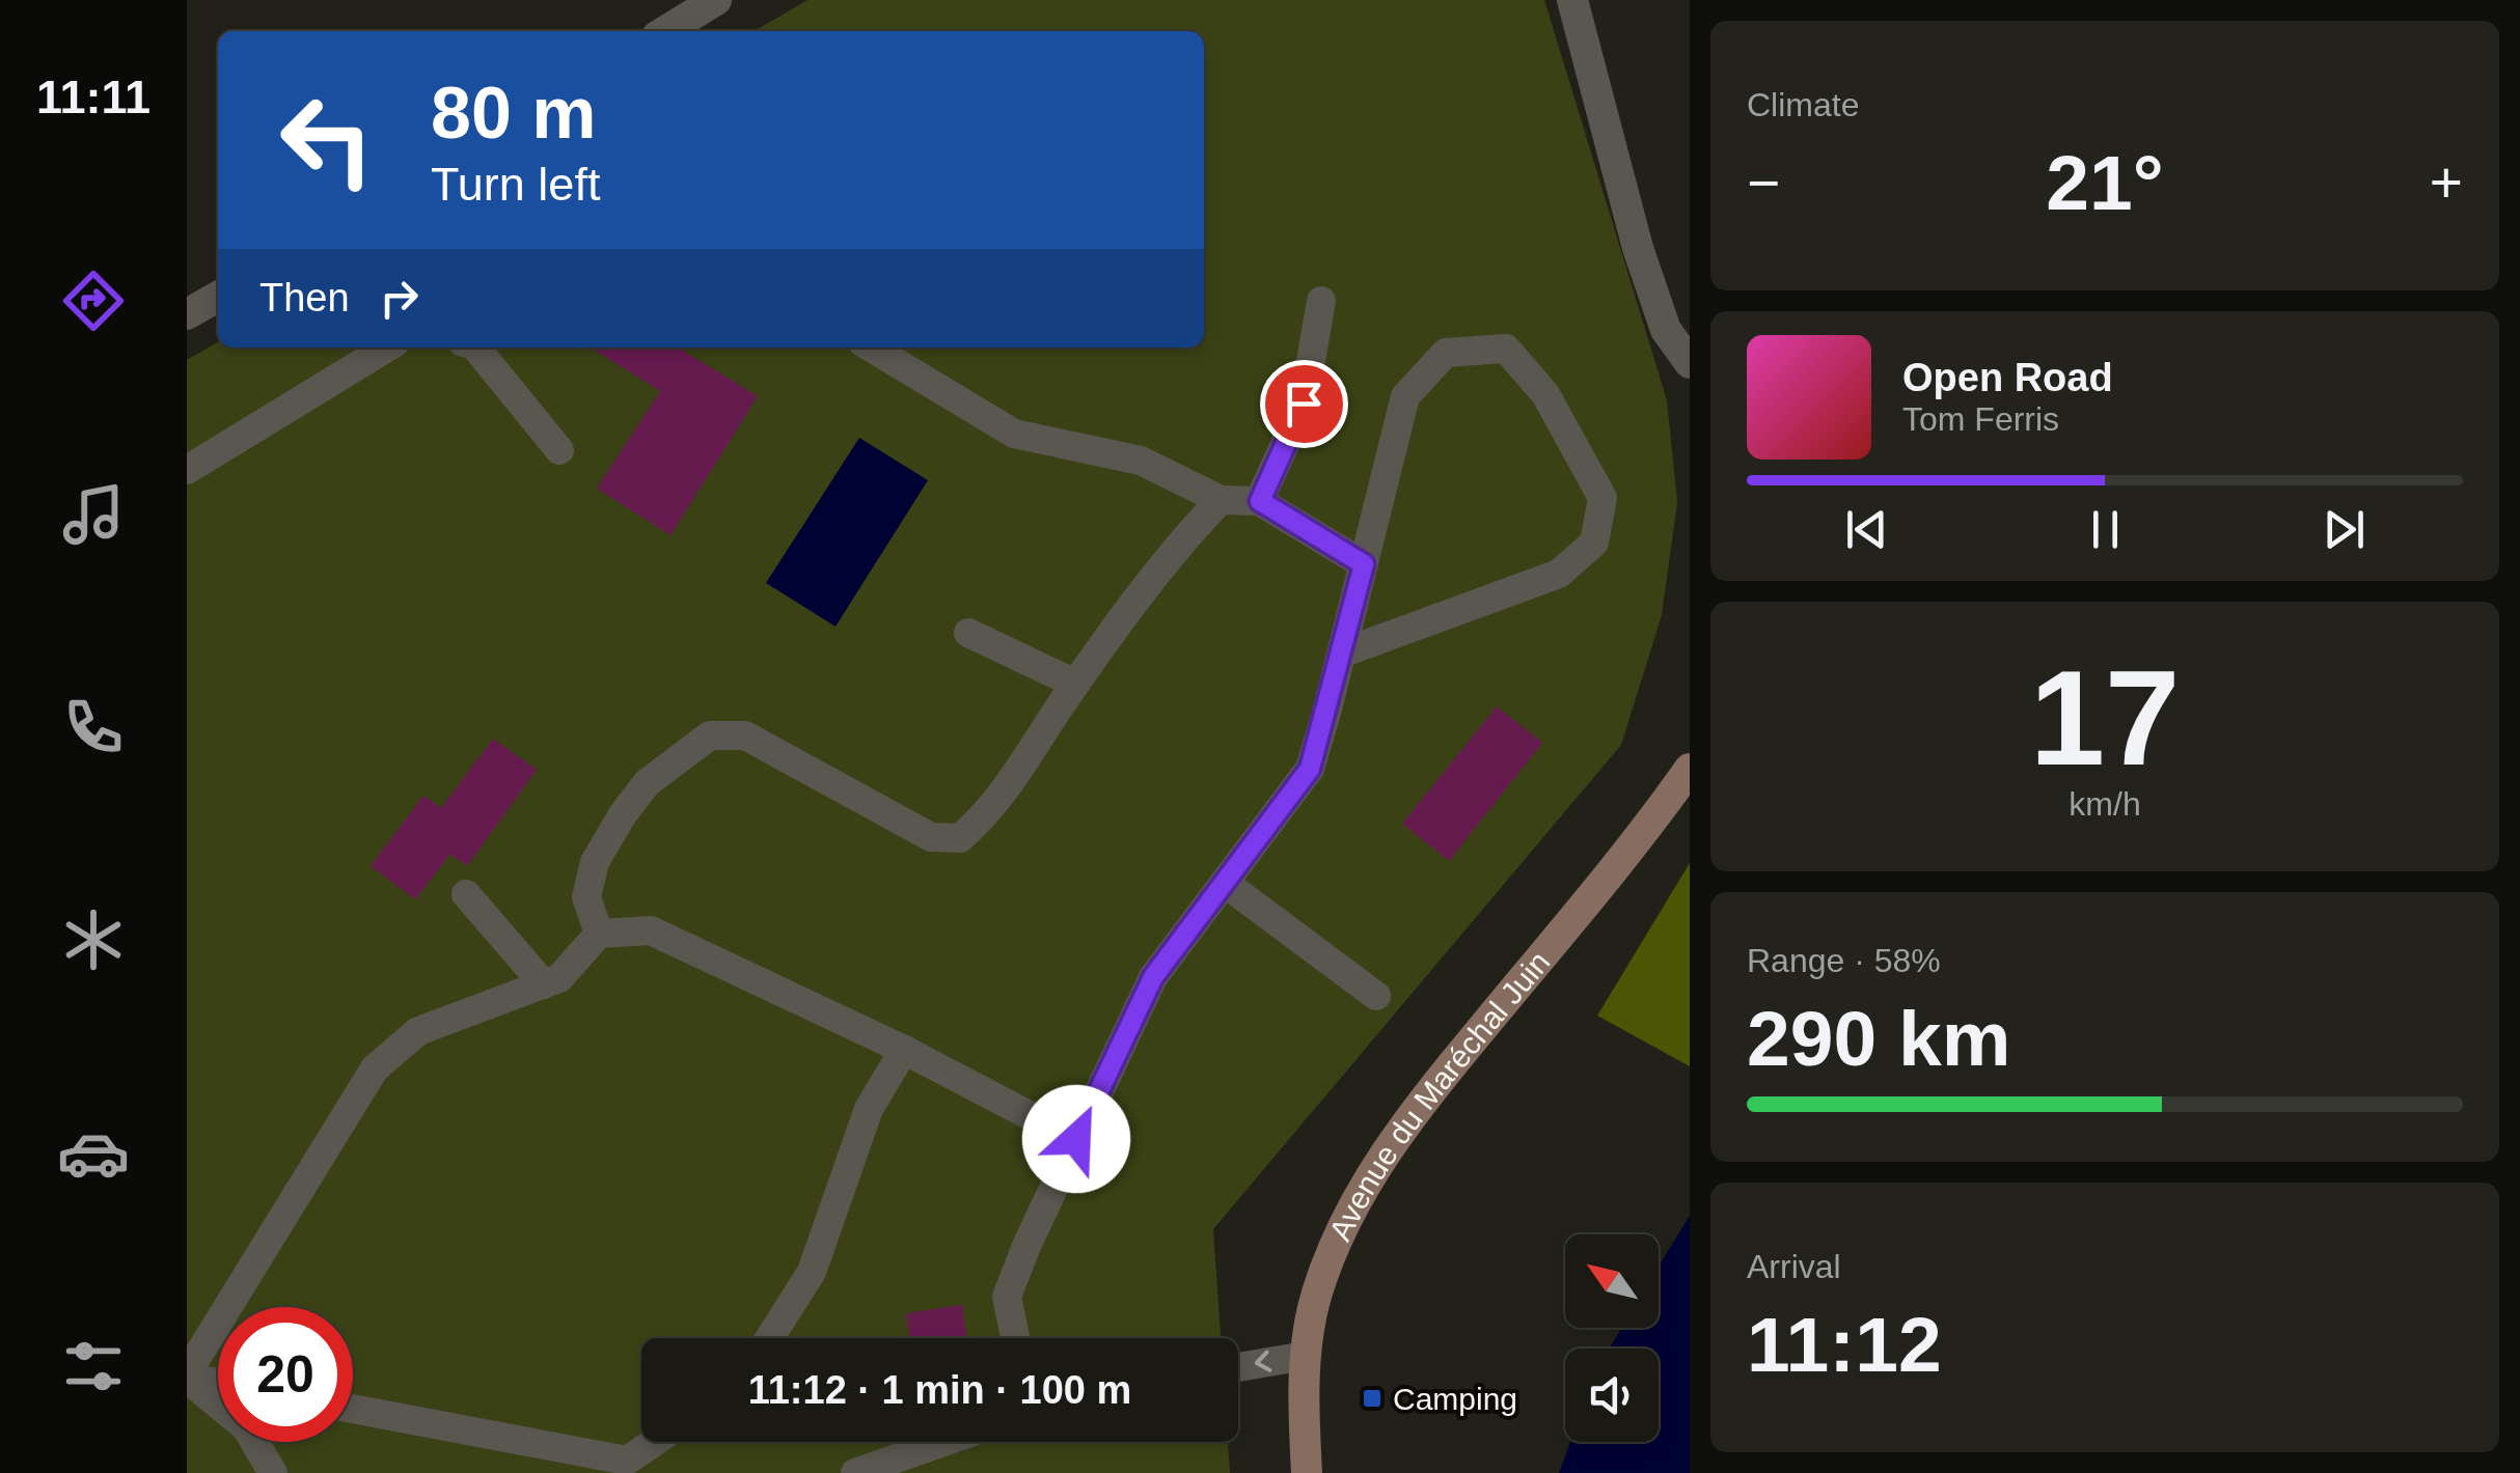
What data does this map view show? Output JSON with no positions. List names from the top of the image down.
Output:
{
  "streets": {
    "street": ["Avenue du Maréchal Juin"]
  },
  "places": {
    "transit": ["Camping"]
  },
  "north": "top left",
  "page": {
    "tabs": "11:11",
    "tile": [
      "Climate",
      ["17", "km/h"],
      ["Range · 58%", "290 km"],
      ["Arrival", "11:12"]
    ],
    "turn": ["80 m", "Turn left"],
    "heat": ["−", "21°", "+"],
    "then": "Then",
    "song": ["Open Road", "Tom Ferris"],
    "limit": "20",
    "trip": "11:12 · 1 min · 100 m"
  }
}
